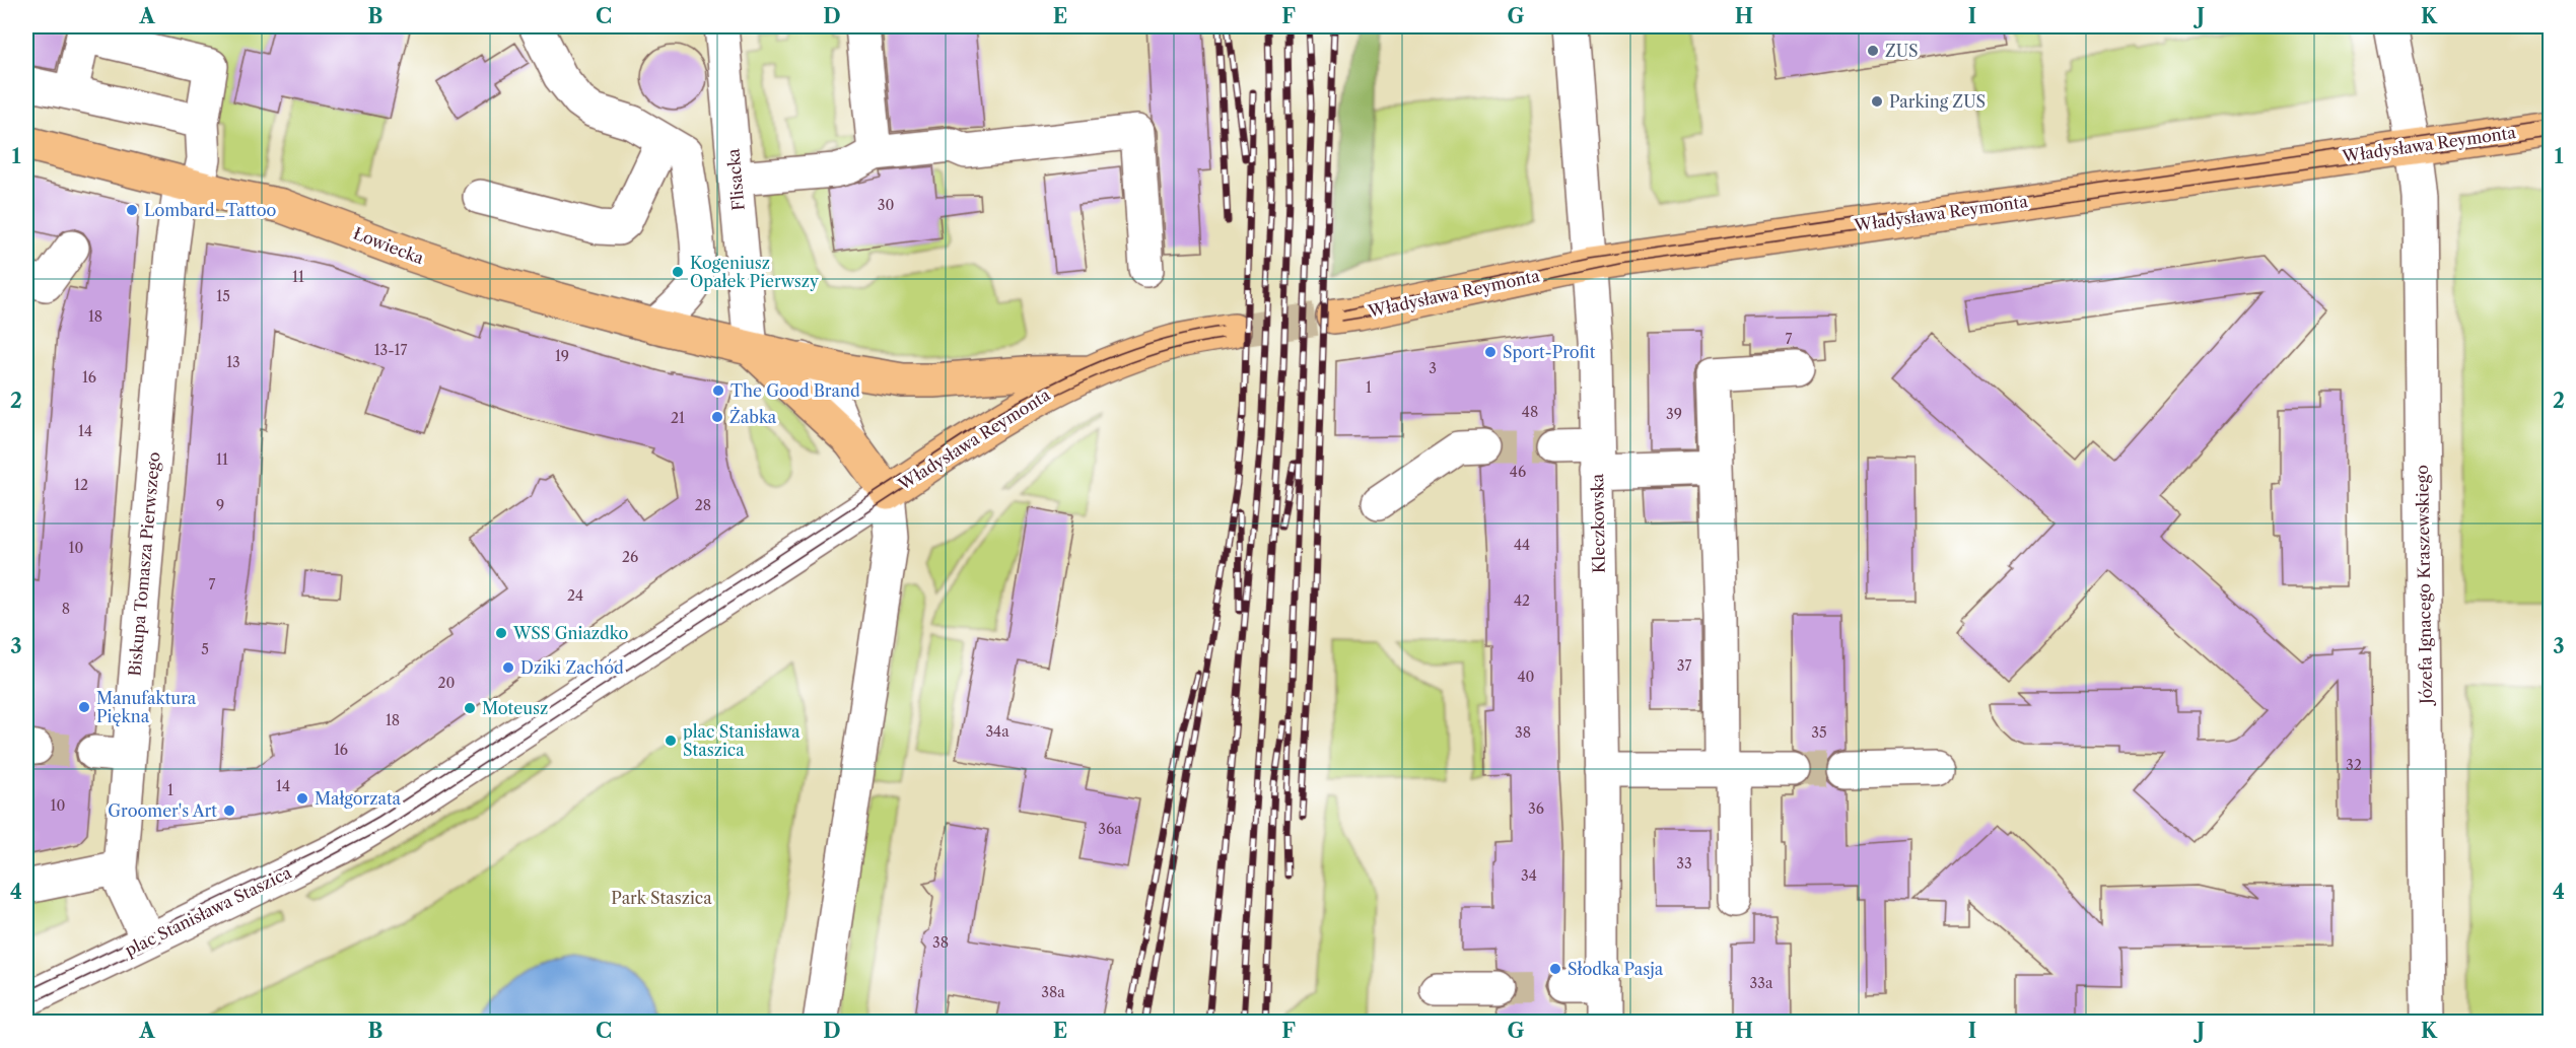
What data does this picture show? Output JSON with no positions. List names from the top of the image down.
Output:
{
  "streets": {
    "main road": ["Władysława Reymonta", "Łowiecka"],
    "street": [
      "Flisacka",
      "Kleczkowska",
      "Biskupa Tomasza Pierwszego",
      "Józefa Ignacego Kraszewskiego",
      "plac Stanisława Staszica"
    ]
  },
  "crossings": [
    ["Władysława Reymonta", "Łowiecka"],
    ["Władysława Reymonta", "Kleczkowska"],
    ["Władysława Reymonta", "Józefa Ignacego Kraszewskiego"],
    ["Władysława Reymonta", "plac Stanisława Staszica"],
    ["Flisacka", "Łowiecka"],
    ["Łowiecka", "Biskupa Tomasza Pierwszego"],
    ["Łowiecka", "plac Stanisława Staszica"],
    ["Biskupa Tomasza Pierwszego", "plac Stanisława Staszica"]
  ],
  "parks": ["Park Staszica"],
  "places": [
    "ZUS",
    "Parking ZUS",
    "Lombard_Tattoo",
    "Kogeniusz Opałek Pierwszy",
    "Sport-Profit",
    "The Good Brand",
    "Żabka",
    "WSS Gniazdko",
    "Dziki Zachód",
    "Manufaktura Piękna",
    "Moteusz",
    "plac Stanisława Staszica",
    "Małgorzata",
    "Groomer's Art",
    "Słodka Pasja"
  ],
  "house_numbers": [
    "30",
    "11",
    "15",
    "18",
    "7",
    "13-17",
    "19",
    "13",
    "3",
    "16",
    "1",
    "48",
    "39",
    "21",
    "14",
    "11",
    "46",
    "12",
    "9",
    "28",
    "44",
    "10",
    "26",
    "7",
    "24",
    "42",
    "8",
    "5",
    "37",
    "40",
    "20",
    "18",
    "34a",
    "38",
    "35",
    "16",
    "32",
    "14",
    "1",
    "10",
    "36",
    "36a",
    "33",
    "34",
    "38",
    "33a",
    "38a"
  ],
  "grid": {
    "columns": [
      "A",
      "B",
      "C",
      "D",
      "E",
      "F",
      "G",
      "H",
      "I",
      "J",
      "K"
    ],
    "rows": [
      "1",
      "2",
      "3",
      "4"
    ]
  }
}
